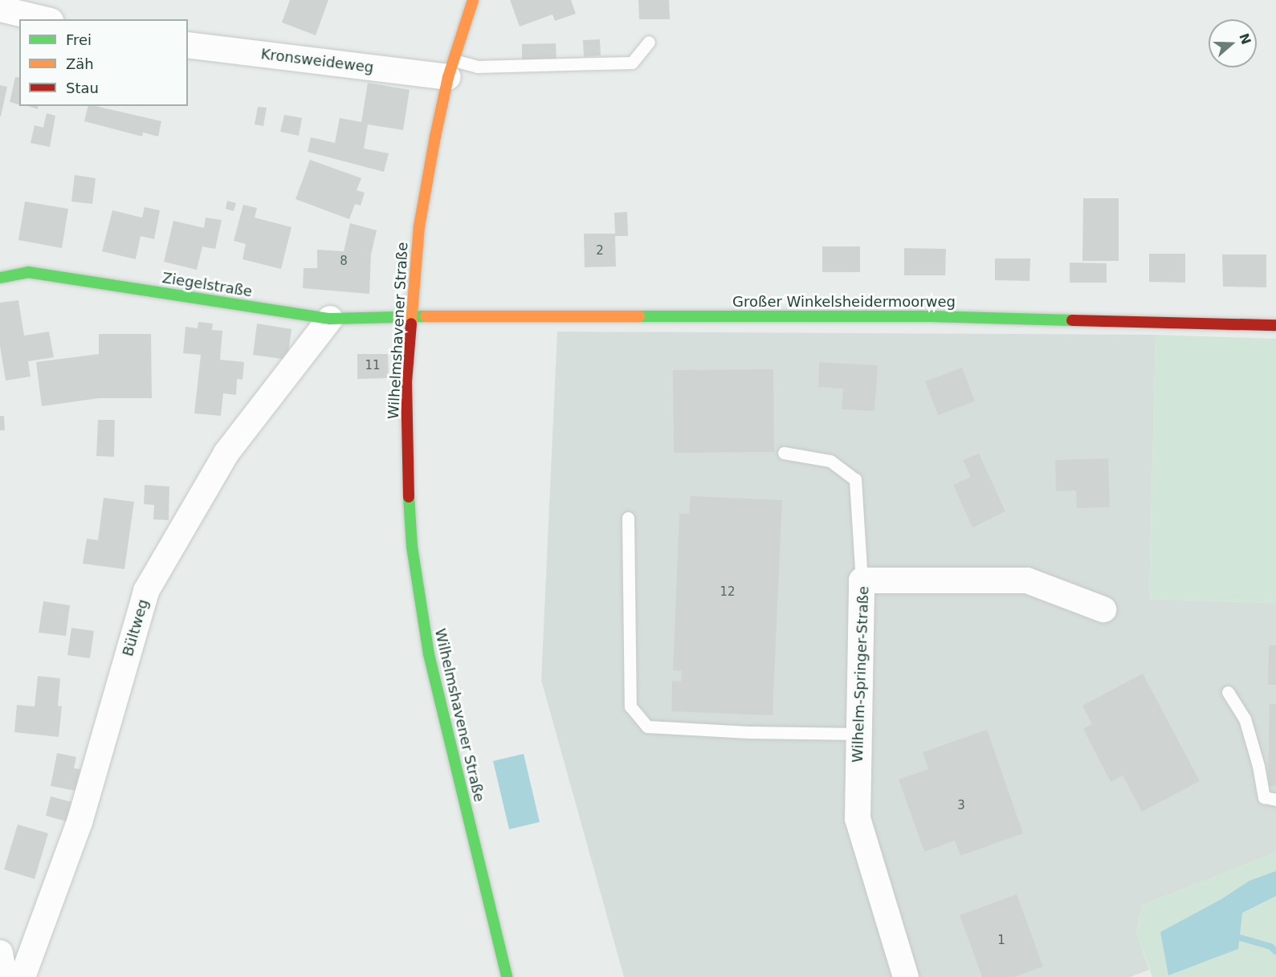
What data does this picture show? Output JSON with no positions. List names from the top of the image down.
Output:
{
  "streets": {
    "street": [
      "Kronsweideweg",
      "Ziegelstraße",
      "Großer Winkelsheidermoorweg",
      "Wilhelmshavener Straße",
      "Bültweg",
      "Wilhelm-Springer-Straße"
    ]
  },
  "crossings": [
    ["Kronsweideweg", "Wilhelmshavener Straße"],
    ["Ziegelstraße", "Großer Winkelsheidermoorweg"],
    ["Ziegelstraße", "Wilhelmshavener Straße"],
    ["Ziegelstraße", "Bültweg"],
    ["Großer Winkelsheidermoorweg", "Wilhelmshavener Straße"]
  ],
  "house_numbers": [
    "2",
    "8",
    "11",
    "12",
    "3",
    "1"
  ],
  "legend": ["Frei", "Zäh", "Stau"],
  "north": "right"
}
